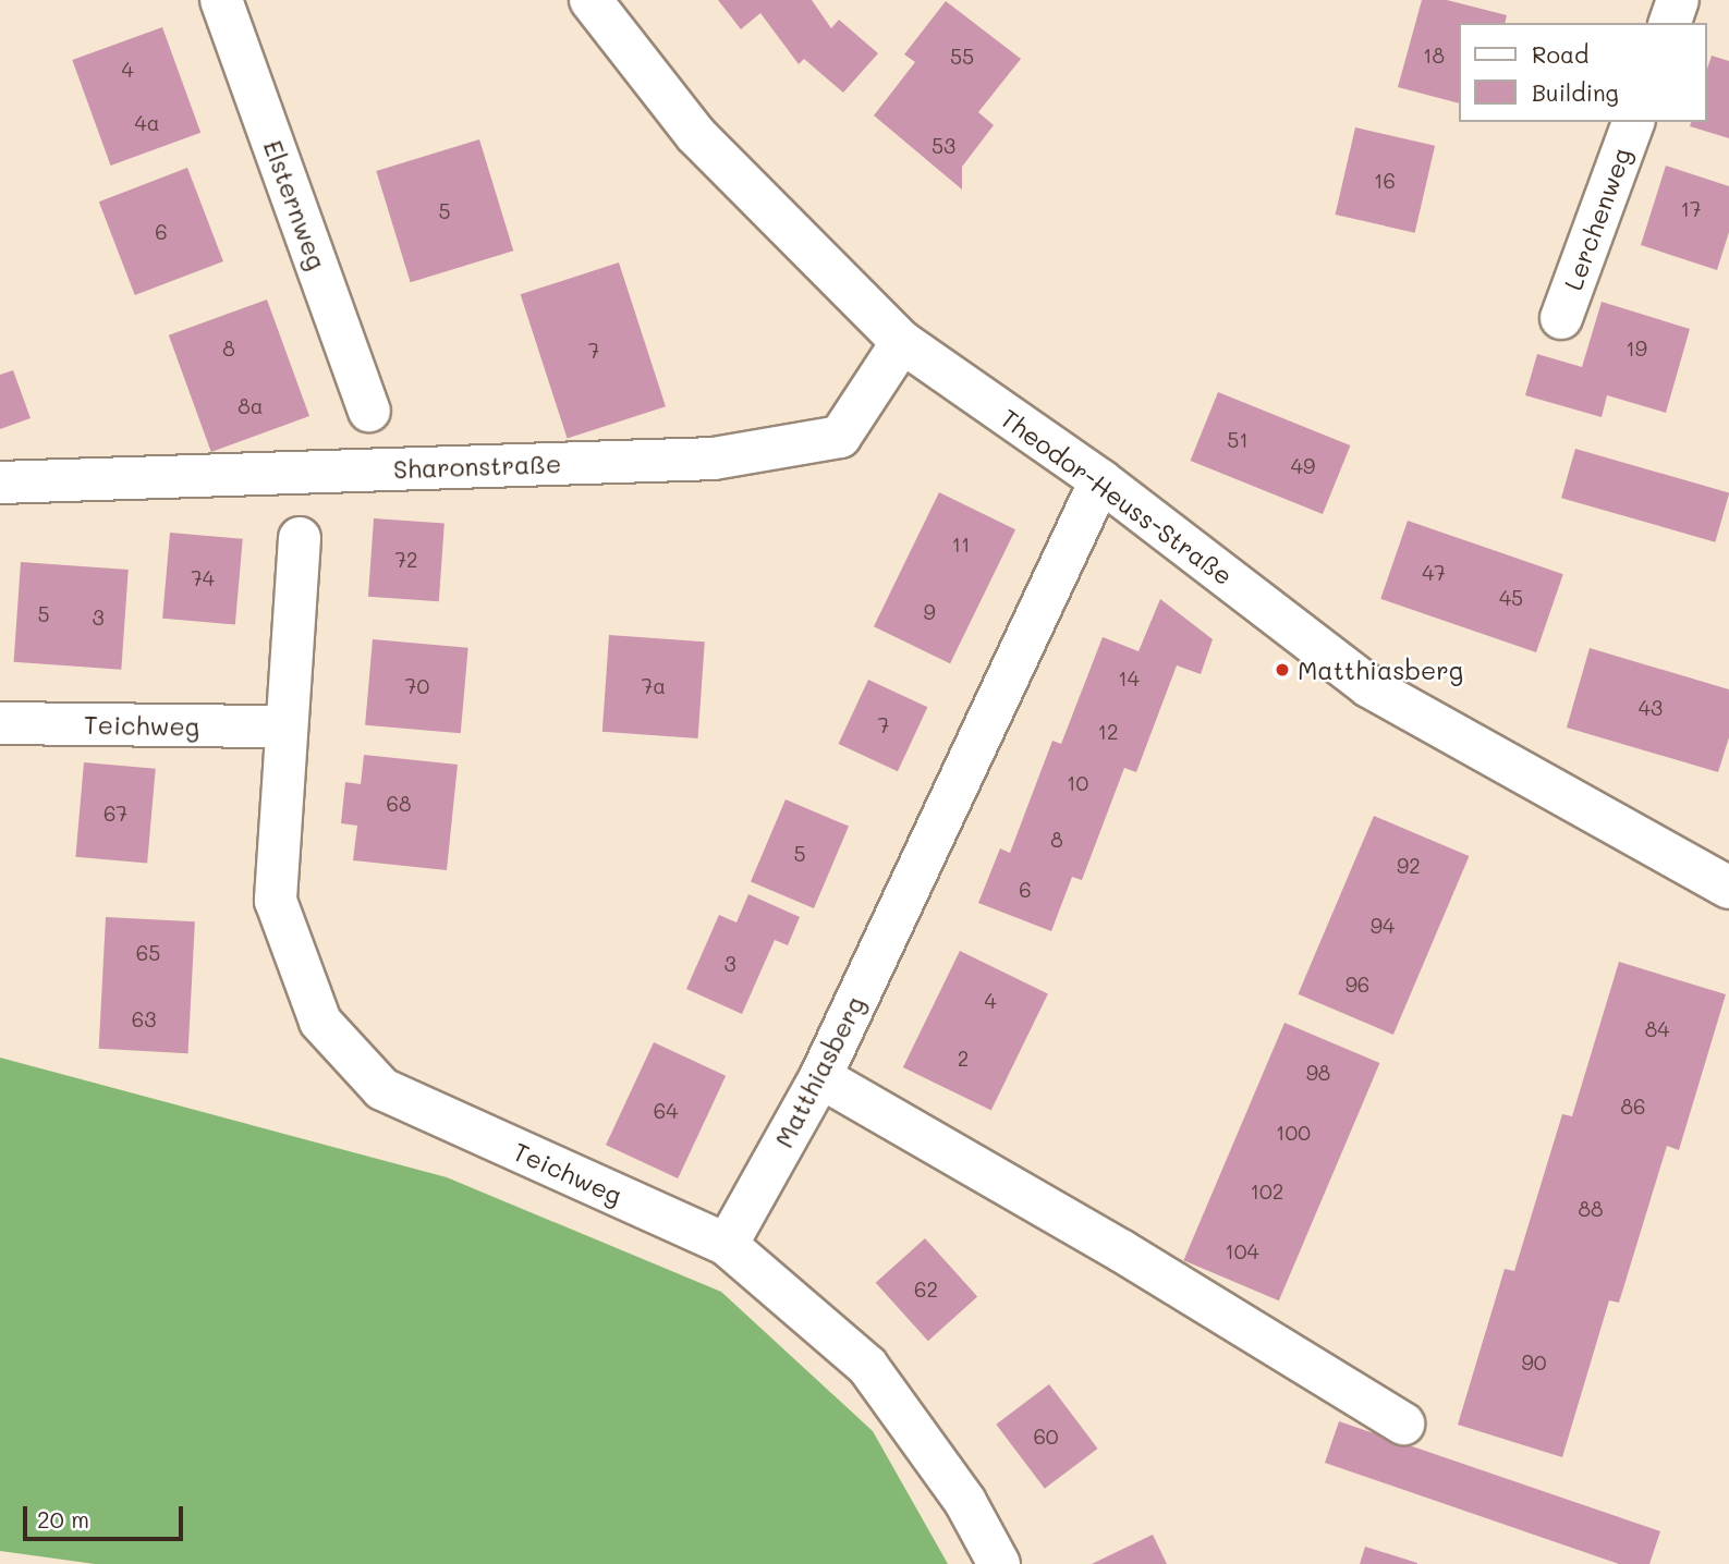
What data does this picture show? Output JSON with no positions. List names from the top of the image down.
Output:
{
  "streets": {
    "street": [
      "Elsternweg",
      "Lerchenweg",
      "Sharonstraße",
      "Theodor-Heuss-Straße",
      "Teichweg",
      "Matthiasberg"
    ]
  },
  "crossings": [
    ["Sharonstraße", "Theodor-Heuss-Straße"],
    ["Theodor-Heuss-Straße", "Matthiasberg"],
    ["Teichweg", "Matthiasberg"]
  ],
  "places": ["Matthiasberg"],
  "house_numbers": [
    "18",
    "55",
    "4",
    "4a",
    "53",
    "16",
    "17",
    "5",
    "6",
    "8",
    "19",
    "7",
    "8a",
    "51",
    "49",
    "11",
    "72",
    "47",
    "74",
    "45",
    "9",
    "5",
    "3",
    "14",
    "70",
    "7a",
    "43",
    "7",
    "12",
    "10",
    "68",
    "67",
    "8",
    "5",
    "92",
    "6",
    "94",
    "65",
    "3",
    "96",
    "4",
    "63",
    "84",
    "2",
    "98",
    "86",
    "64",
    "100",
    "102",
    "88",
    "104",
    "62",
    "90",
    "60"
  ],
  "legend": ["Road", "Building"],
  "scale_bar": "20 m"
}
